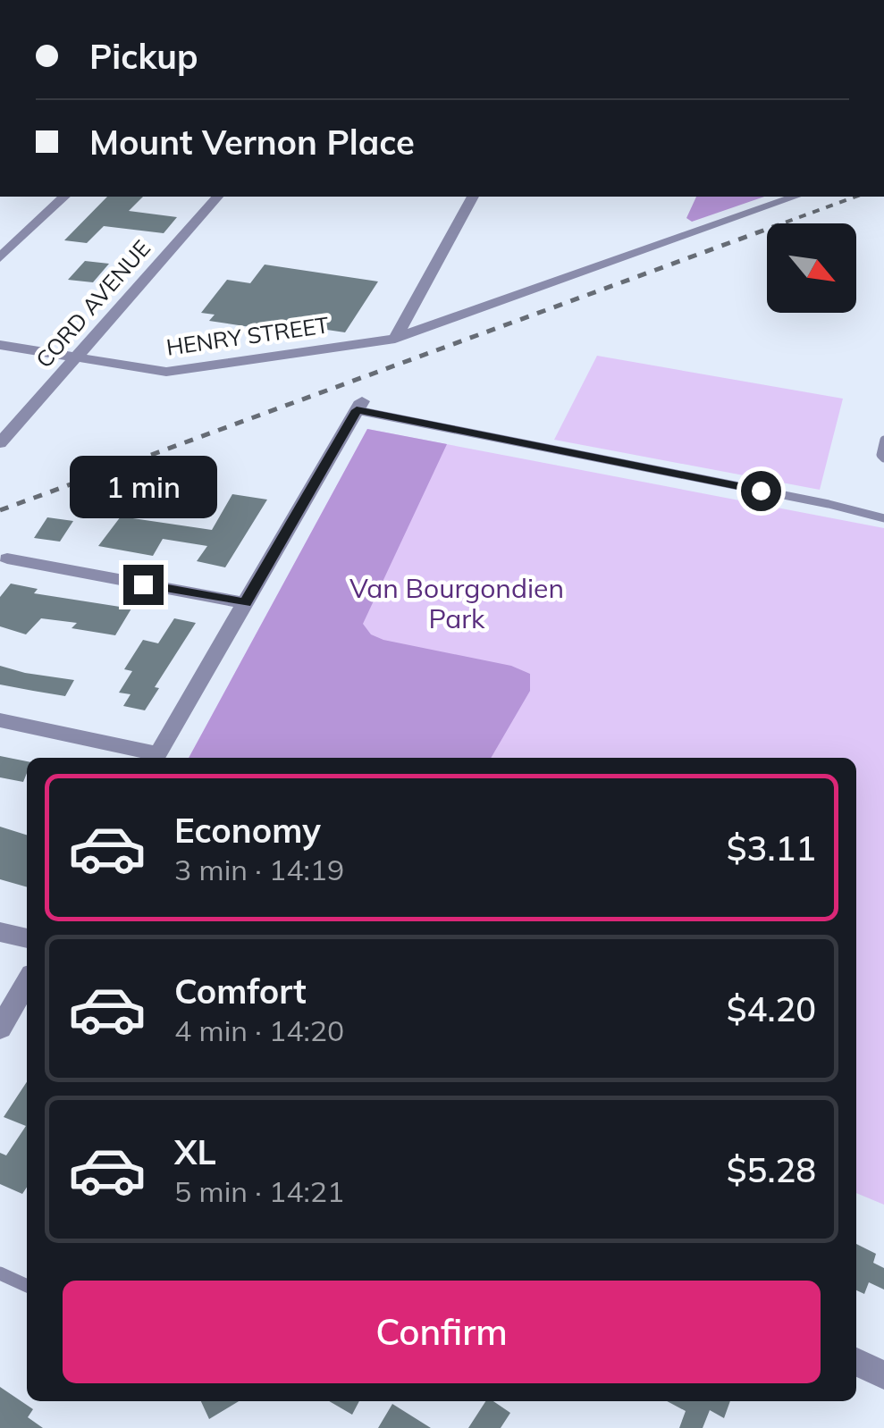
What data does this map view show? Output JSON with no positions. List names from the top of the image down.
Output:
{
  "streets": {
    "street": ["CORD AVENUE", "HENRY STREET"]
  },
  "crossings": [
    ["CORD AVENUE", "HENRY STREET"]
  ],
  "parks": ["Van Bourgondien Park"],
  "north": "bottom right",
  "page": {
    "banner": ["Pickup", "Mount Vernon Place"],
    "bubble": "1 min",
    "list": [
      {
        "name": "Economy",
        "note": "3 min · 14:19",
        "value": "$3.11"
      },
      {
        "name": "Comfort",
        "note": "4 min · 14:20",
        "value": "$4.20"
      },
      {
        "name": "XL",
        "note": "5 min · 14:21",
        "value": "$5.28"
      }
    ],
    "buttons": "Confirm"
  }
}
